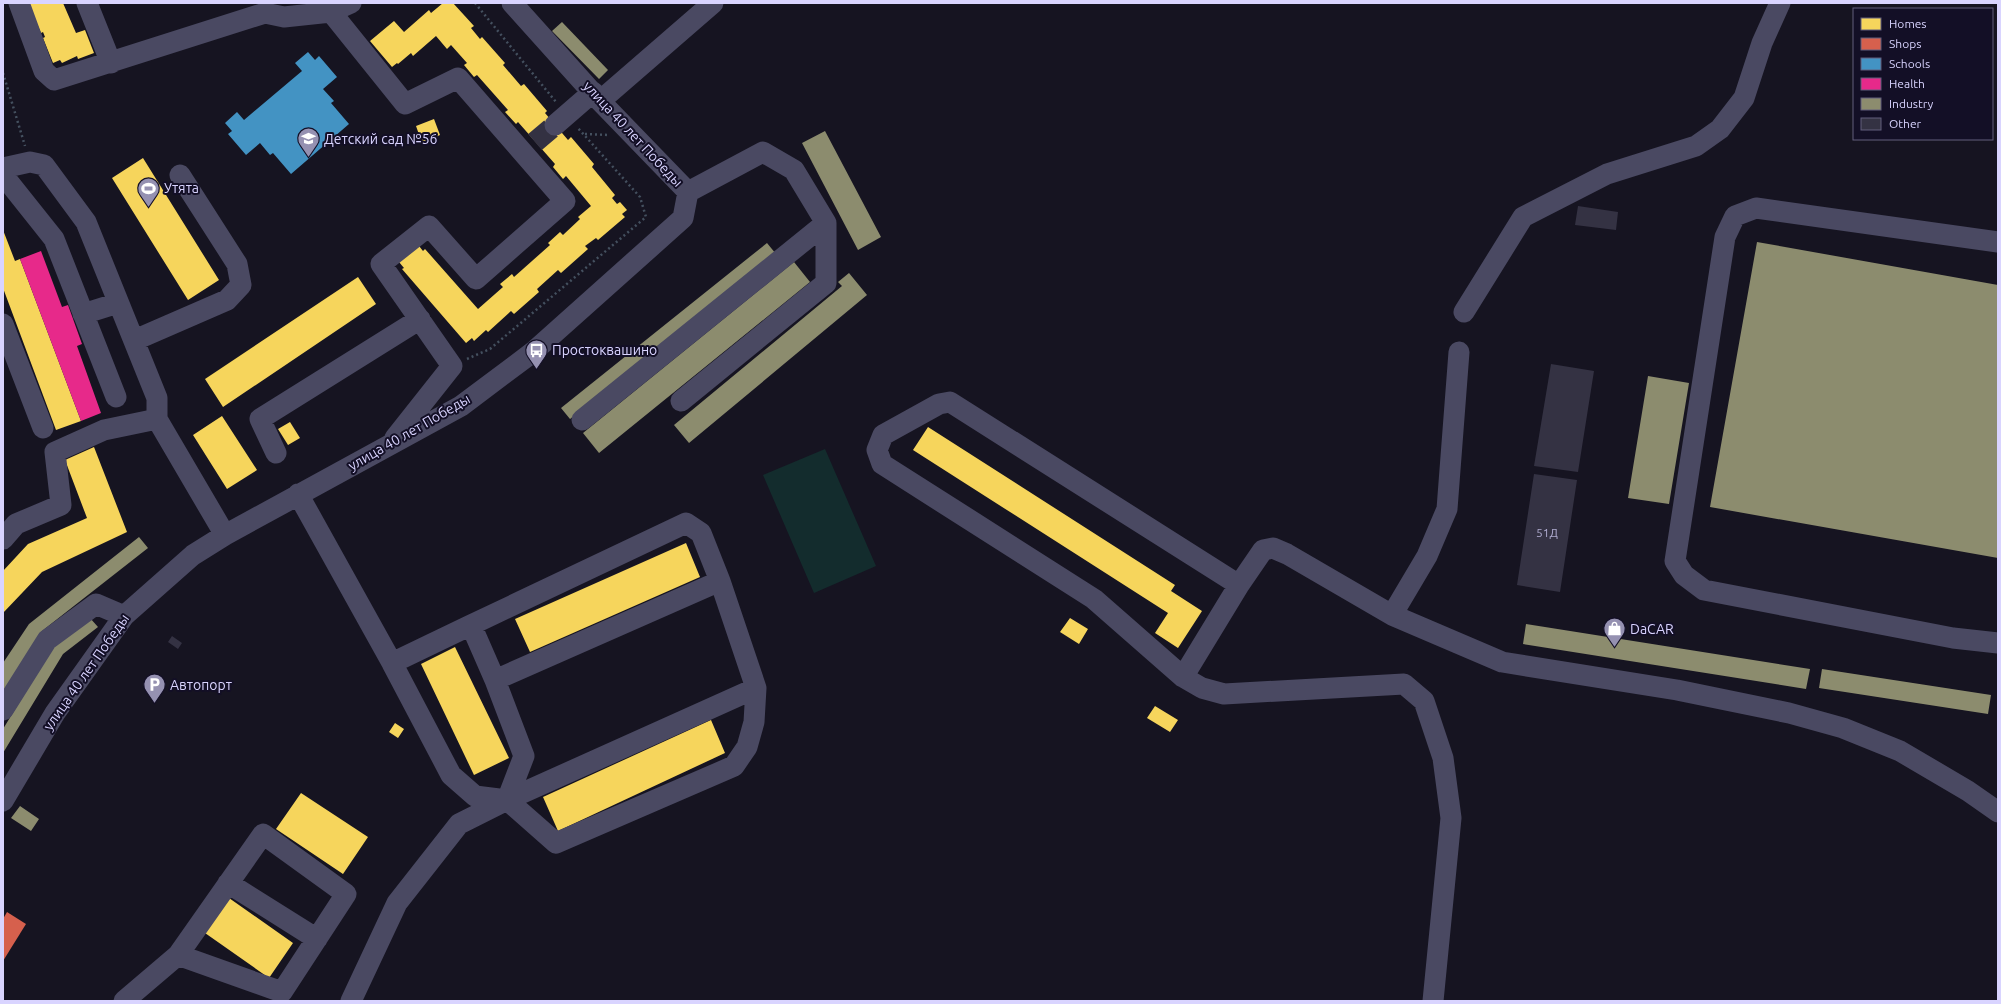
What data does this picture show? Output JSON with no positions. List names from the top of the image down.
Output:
{
  "streets": {
    "street": ["улица 40 лет Победы"]
  },
  "places": {
    "school or university": ["Детский сад №56"],
    "sports": ["Утята"],
    "bus stop": ["Простоквашино"],
    "shop": ["DaCAR"],
    "parking": ["Автопорт"]
  },
  "house_numbers": ["51Д"],
  "legend": [
    "Homes",
    "Shops",
    "Schools",
    "Health",
    "Industry",
    "Other"
  ]
}
